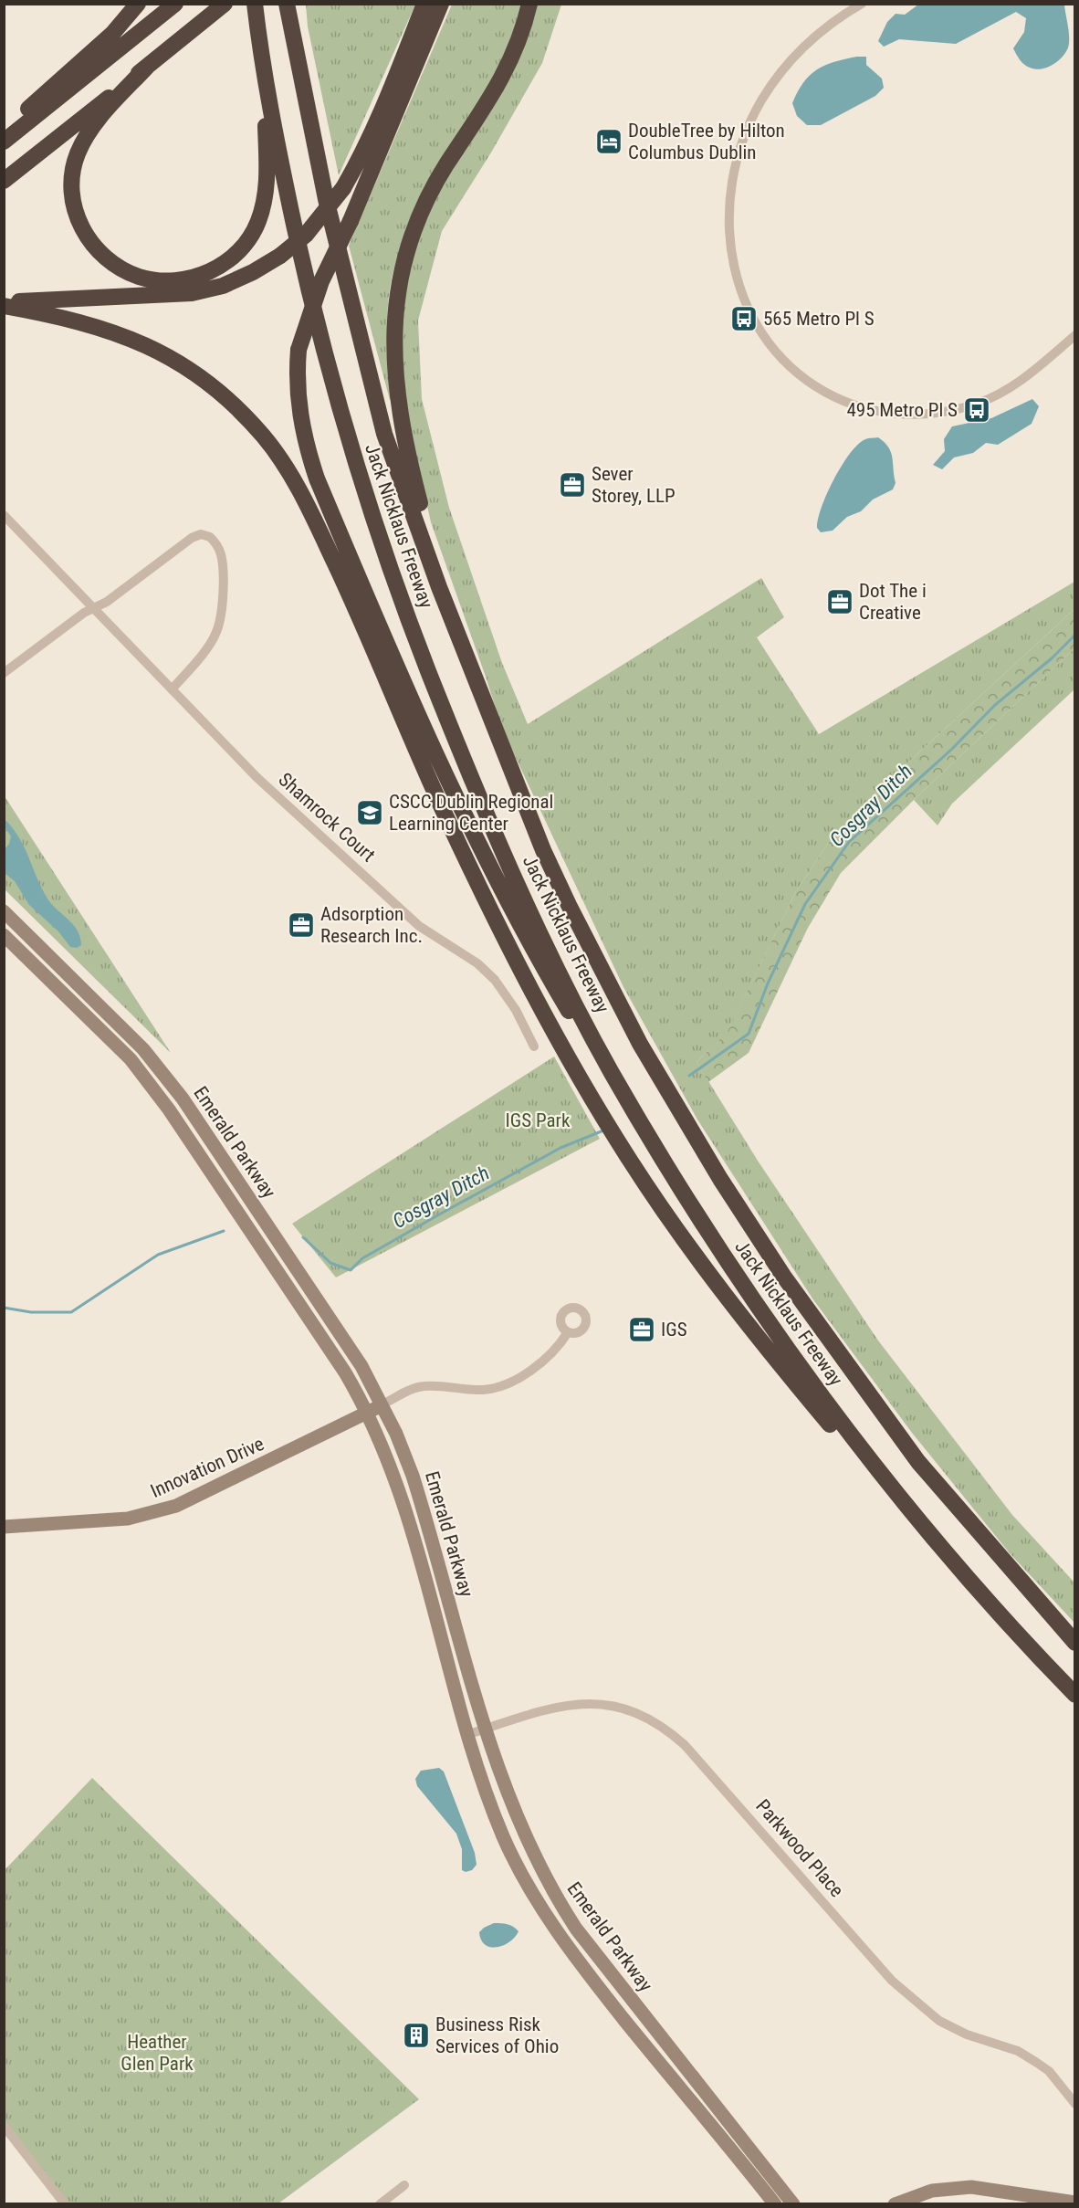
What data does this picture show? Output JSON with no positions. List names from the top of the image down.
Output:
{
  "streets": {
    "highway": ["Jack Nicklaus Freeway"],
    "main road": ["Emerald Parkway", "Innovation Drive"],
    "street": ["Shamrock Court", "Parkwood Place"]
  },
  "crossings": [
    ["Emerald Parkway", "Innovation Drive"],
    ["Emerald Parkway", "Parkwood Place"]
  ],
  "water": ["Cosgray Ditch"],
  "parks": ["IGS Park", "Heather Glen Park"],
  "places": {
    "hotel": ["DoubleTree by Hilton Columbus Dublin"],
    "bus stop": ["565 Metro Pl S", "495 Metro Pl S"],
    "office": [
      "Sever Storey, LLP",
      "Dot The i Creative",
      "Adsorption Research Inc.",
      "IGS"
    ],
    "school or university": ["CSCC Dublin Regional Learning Center"],
    "building": ["Business Risk Services of Ohio"]
  }
}
